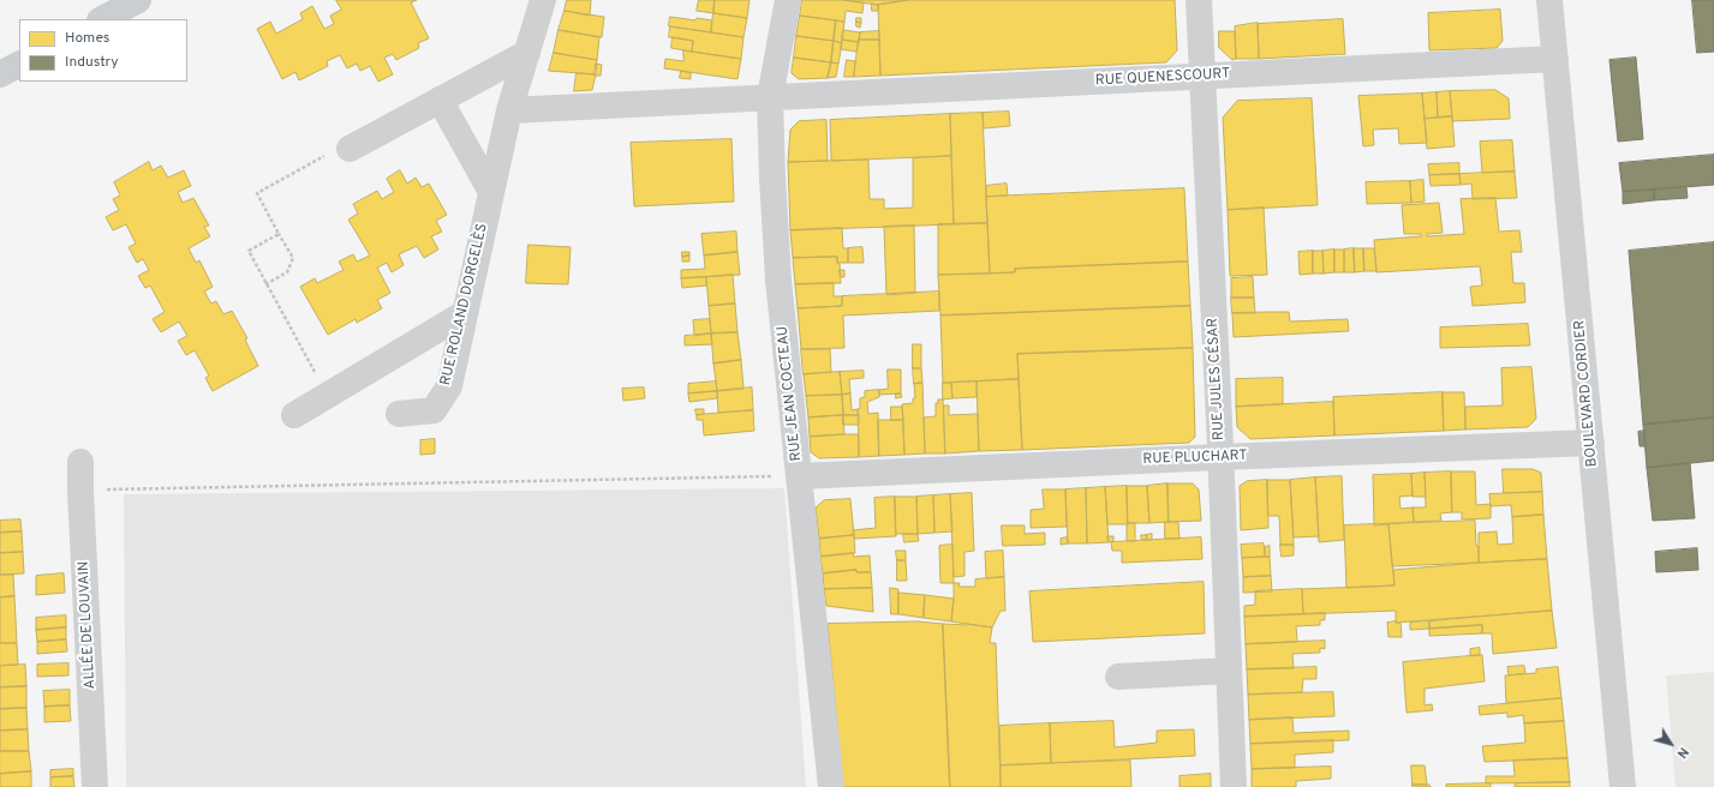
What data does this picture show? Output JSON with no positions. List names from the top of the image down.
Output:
{
  "streets": {
    "street": [
      "RUE QUENESCOURT",
      "RUE ROLAND DORGELÈS",
      "RUE JULES CÉSAR",
      "RUE JEAN COCTEAU",
      "BOULEVARD CORDIER",
      "RUE PLUCHART",
      "ALLÉE DE LOUVAIN"
    ]
  },
  "crossings": [
    ["RUE QUENESCOURT", "RUE JULES CÉSAR"],
    ["RUE QUENESCOURT", "RUE JEAN COCTEAU"],
    ["RUE QUENESCOURT", "BOULEVARD CORDIER"],
    ["RUE JULES CÉSAR", "RUE PLUCHART"],
    ["RUE JEAN COCTEAU", "RUE PLUCHART"],
    ["BOULEVARD CORDIER", "RUE PLUCHART"]
  ],
  "legend": ["Homes", "Industry"],
  "north": "bottom right"
}
